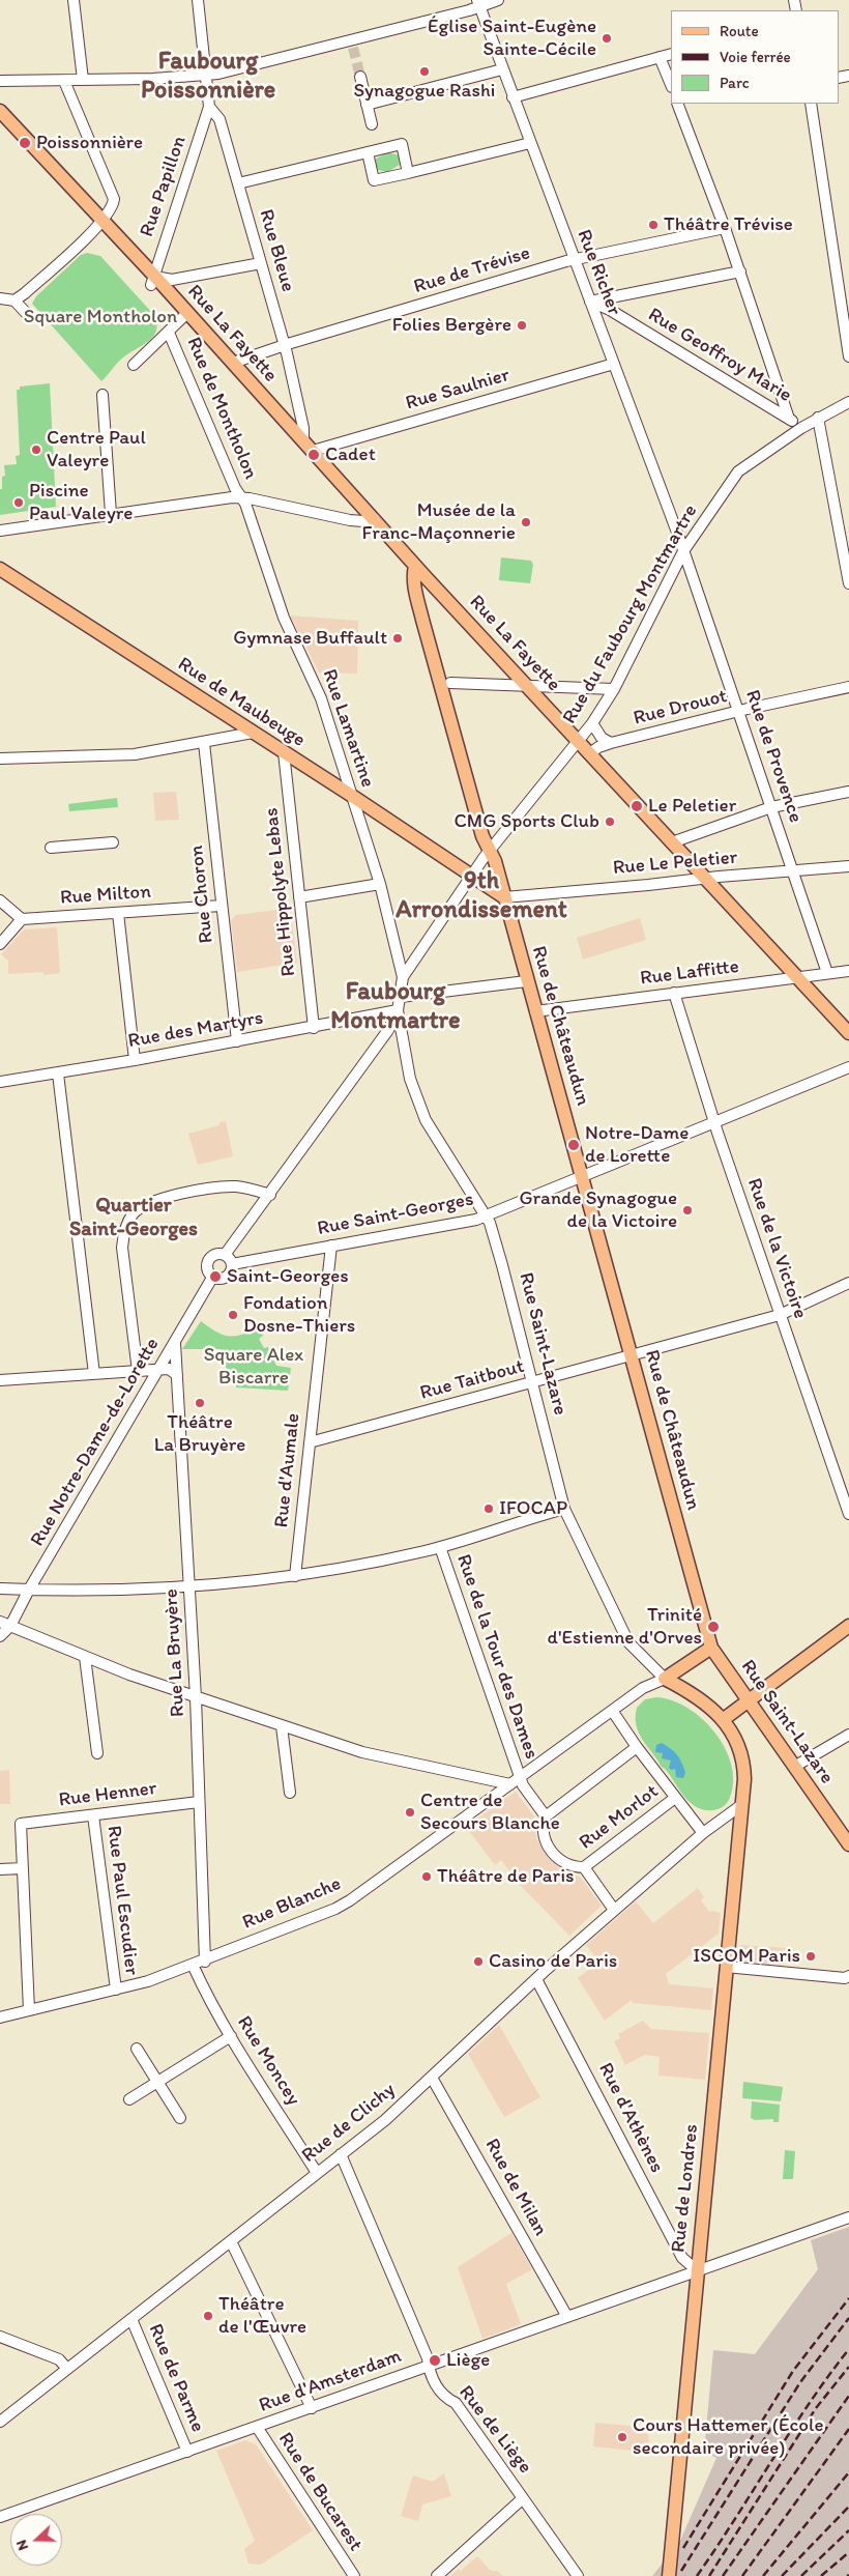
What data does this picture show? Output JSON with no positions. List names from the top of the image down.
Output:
{
  "streets": {
    "main road": [
      "Rue La Fayette",
      "Rue de Maubeuge",
      "Rue de Châteaudun",
      "Rue Saint-Lazare",
      "Rue de Londres"
    ],
    "street": [
      "Rue Papillon",
      "Rue Bleue",
      "Rue de Trévise",
      "Rue Richer",
      "Rue Geoffroy Marie",
      "Rue Saulnier",
      "Rue de Montholon",
      "Rue du Faubourg Montmartre",
      "Rue Drouot",
      "Rue Lamartine",
      "Rue de Provence",
      "Rue Le Peletier",
      "Rue Hippolyte Lebas",
      "Rue Choron",
      "Rue Milton",
      "Rue Laffitte",
      "Rue des Martyrs",
      "Rue Saint-Georges",
      "Rue de la Victoire",
      "Rue Taitbout",
      "Rue Notre-Dame-de-Lorette",
      "Rue d'Aumale",
      "Rue La Bruyère",
      "Rue de la Tour des Dames",
      "Rue Henner",
      "Rue Morlot",
      "Rue Paul Escudier",
      "Rue Blanche",
      "Rue Moncey",
      "Rue d'Athènes",
      "Rue de Clichy",
      "Rue de Milan",
      "Rue de Parme",
      "Rue d'Amsterdam",
      "Rue de Liège",
      "Rue de Bucarest"
    ]
  },
  "crossings": [
    ["Rue Papillon", "Rue Bleue"],
    ["Rue Papillon", "Rue La Fayette"],
    ["Rue Bleue", "Rue de Trévise"],
    ["Rue Bleue", "Rue La Fayette"],
    ["Rue de Trévise", "Rue Richer"],
    ["Rue de Trévise", "Rue La Fayette"],
    ["Rue Richer", "Rue Geoffroy Marie"],
    ["Rue Richer", "Rue Saulnier"],
    ["Rue Richer", "Rue du Faubourg Montmartre"],
    ["Rue Richer", "Rue de Provence"],
    ["Rue La Fayette", "Rue Saulnier"],
    ["Rue La Fayette", "Rue du Faubourg Montmartre"],
    ["Rue La Fayette", "Rue Drouot"],
    ["Rue La Fayette", "Rue Le Peletier"],
    ["Rue La Fayette", "Rue Laffitte"],
    ["Rue La Fayette", "Rue de Châteaudun"],
    ["Rue Geoffroy Marie", "Rue du Faubourg Montmartre"],
    ["Rue de Montholon", "Rue Lamartine"],
    ["Rue du Faubourg Montmartre", "Rue de Maubeuge"],
    ["Rue du Faubourg Montmartre", "Rue Drouot"],
    ["Rue du Faubourg Montmartre", "Rue Lamartine"],
    ["Rue du Faubourg Montmartre", "Rue de Provence"],
    ["Rue du Faubourg Montmartre", "Rue de Châteaudun"],
    ["Rue du Faubourg Montmartre", "Rue des Martyrs"],
    ["Rue du Faubourg Montmartre", "Rue Saint-Lazare"],
    ["Rue de Maubeuge", "Rue Lamartine"],
    ["Rue de Maubeuge", "Rue Le Peletier"],
    ["Rue de Maubeuge", "Rue Hippolyte Lebas"],
    ["Rue de Maubeuge", "Rue de Châteaudun"],
    ["Rue Drouot", "Rue de Provence"],
    ["Rue de Provence", "Rue Le Peletier"],
    ["Rue de Provence", "Rue Laffitte"],
    ["Rue Le Peletier", "Rue de Châteaudun"],
    ["Rue Hippolyte Lebas", "Rue des Martyrs"],
    ["Rue Choron", "Rue Milton"],
    ["Rue Choron", "Rue des Martyrs"],
    ["Rue Laffitte", "Rue de Châteaudun"],
    ["Rue Laffitte", "Rue de la Victoire"],
    ["Rue de Châteaudun", "Rue Saint-Georges"],
    ["Rue de Châteaudun", "Rue Saint-Lazare"],
    ["Rue de Châteaudun", "Rue Taitbout"],
    ["Rue des Martyrs", "Rue Saint-Lazare"],
    ["Rue Saint-Georges", "Rue de la Victoire"],
    ["Rue Saint-Georges", "Rue Saint-Lazare"],
    ["Rue Saint-Georges", "Rue Notre-Dame-de-Lorette"],
    ["Rue Saint-Georges", "Rue d'Aumale"],
    ["Rue de la Victoire", "Rue Taitbout"],
    ["Rue Saint-Lazare", "Rue Taitbout"],
    ["Rue Saint-Lazare", "Rue Blanche"],
    ["Rue Taitbout", "Rue d'Aumale"],
    ["Rue Notre-Dame-de-Lorette", "Rue La Bruyère"],
    ["Rue La Bruyère", "Rue Henner"],
    ["Rue La Bruyère", "Rue Blanche"],
    ["Rue de la Tour des Dames", "Rue Blanche"],
    ["Rue Henner", "Rue Paul Escudier"],
    ["Rue Paul Escudier", "Rue Blanche"],
    ["Rue Blanche", "Rue Moncey"],
    ["Rue Moncey", "Rue de Clichy"],
    ["Rue d'Athènes", "Rue de Clichy"],
    ["Rue d'Athènes", "Rue de Londres"],
    ["Rue d'Athènes", "Rue d'Amsterdam"],
    ["Rue de Clichy", "Rue de Milan"],
    ["Rue de Clichy", "Rue de Londres"],
    ["Rue de Clichy", "Rue de Parme"],
    ["Rue de Clichy", "Rue de Liège"],
    ["Rue de Milan", "Rue d'Amsterdam"],
    ["Rue de Londres", "Rue d'Amsterdam"],
    ["Rue de Parme", "Rue d'Amsterdam"],
    ["Rue d'Amsterdam", "Rue de Liège"],
    ["Rue d'Amsterdam", "Rue de Bucarest"]
  ],
  "districts": [
    "Faubourg Poissonnière",
    "9th Arrondissement",
    "Faubourg Montmartre",
    "Quartier Saint-Georges"
  ],
  "parks": ["Square Montholon", "Square Alex Biscarre"],
  "places": [
    "Église Saint-Eugène Sainte-Cécile",
    "Synagogue Rashi",
    "Poissonnière",
    "Théâtre Trévise",
    "Folies Bergère",
    "Centre Paul Valeyre",
    "Cadet",
    "Piscine Paul Valeyre",
    "Musée de la Franc-Maçonnerie",
    "Gymnase Buffault",
    "Le Peletier",
    "CMG Sports Club",
    "Notre-Dame de Lorette",
    "Grande Synagogue de la Victoire",
    "Saint-Georges",
    "Fondation Dosne-Thiers",
    "Théâtre La Bruyère",
    "IFOCAP",
    "Trinité d'Estienne d'Orves",
    "Centre de Secours Blanche",
    "Théâtre de Paris",
    "ISCOM Paris",
    "Casino de Paris",
    "Théâtre de l'Œuvre",
    "Liège",
    "Cours Hattemer (École secondaire privée)"
  ],
  "legend": ["Route", "Voie ferrée", "Parc"],
  "north": "left"
}
